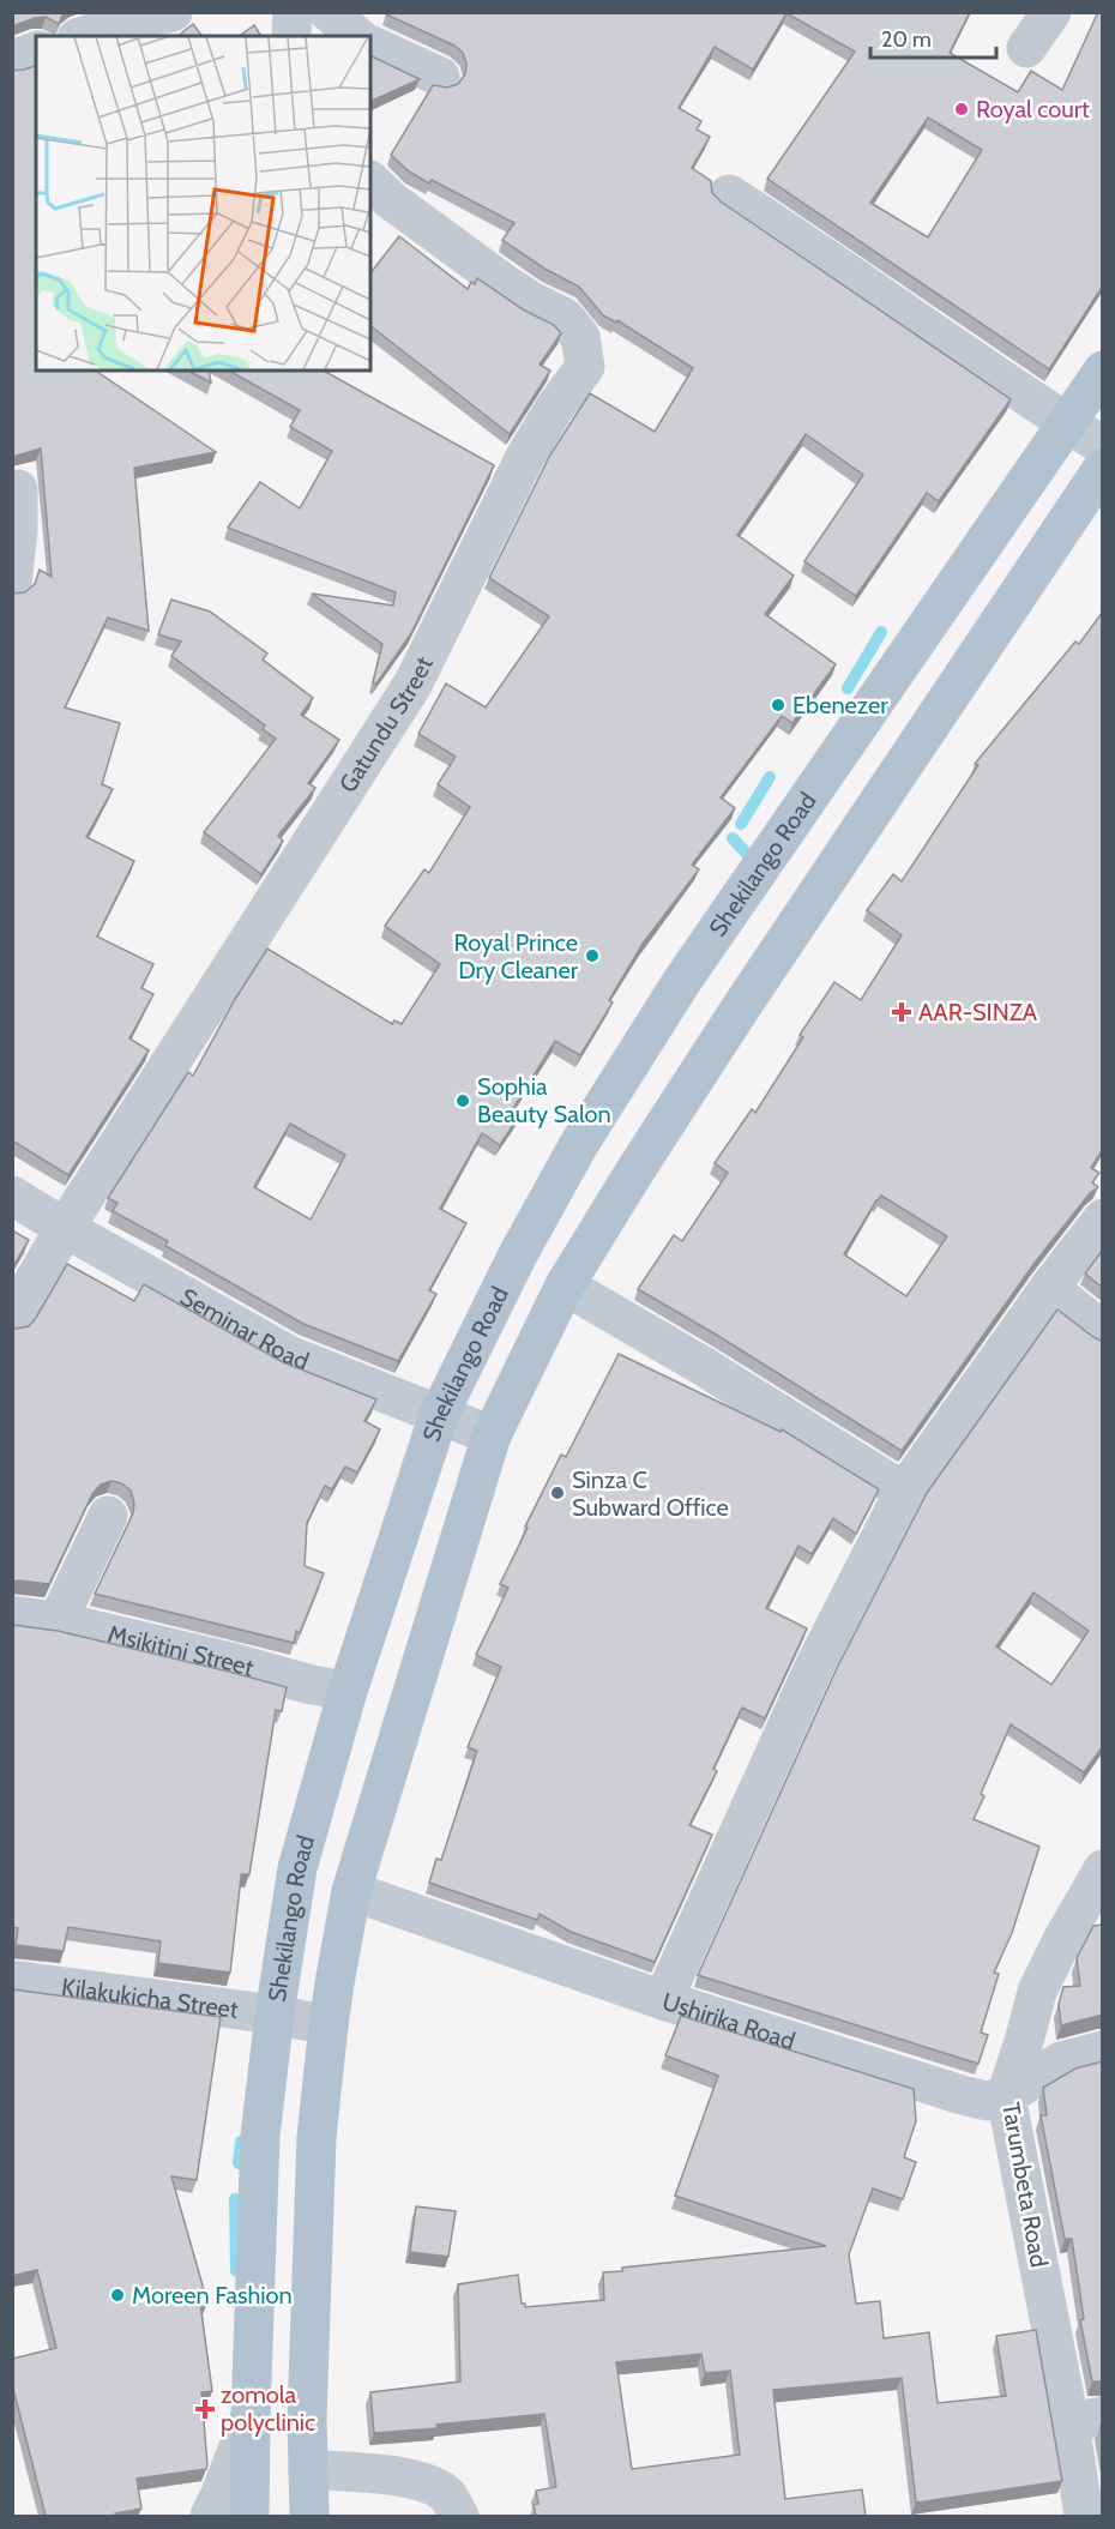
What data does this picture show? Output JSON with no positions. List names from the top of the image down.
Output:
{
  "streets": {
    "main road": ["Shekilango Road"],
    "street": [
      "Gatundu Street",
      "Seminar Road",
      "Msikitini Street",
      "Kilakukicha Street",
      "Ushirika Road",
      "Tarumbeta Road"
    ]
  },
  "crossings": [
    ["Gatundu Street", "Seminar Road"],
    ["Shekilango Road", "Seminar Road"],
    ["Shekilango Road", "Msikitini Street"],
    ["Shekilango Road", "Kilakukicha Street"],
    ["Ushirika Road", "Tarumbeta Road"]
  ],
  "places": {
    "other": [
      "Royal court",
      "Ebenezer",
      "Royal Prince Dry Cleaner",
      "Sophia Beauty Salon",
      "Sinza C Subward Office",
      "Moreen Fashion"
    ],
    "health": ["AAR-SINZA", "zomola polyclinic"]
  },
  "scale_bar": "20 m"
}
